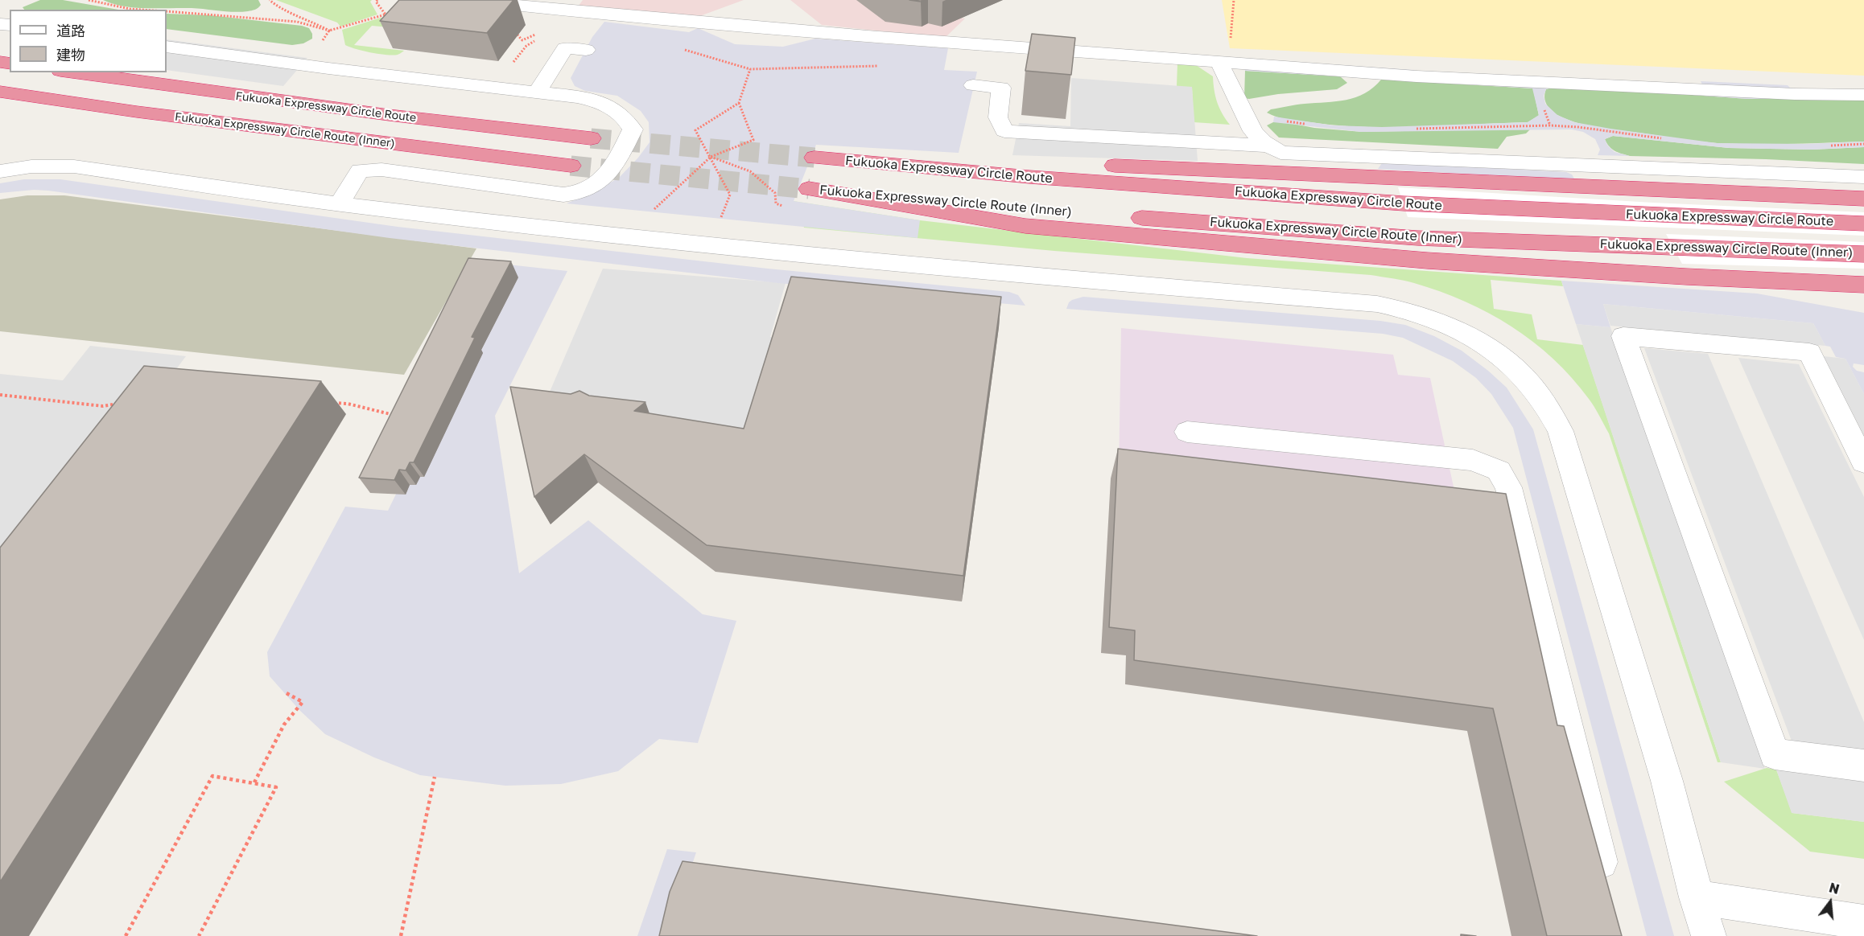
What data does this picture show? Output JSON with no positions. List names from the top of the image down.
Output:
{
  "streets": {
    "highway": ["Fukuoka Expressway Circle Route", "Fukuoka Expressway Circle Route (Inner)"]
  },
  "legend": ["道路", "建物"],
  "north": "top"
}
